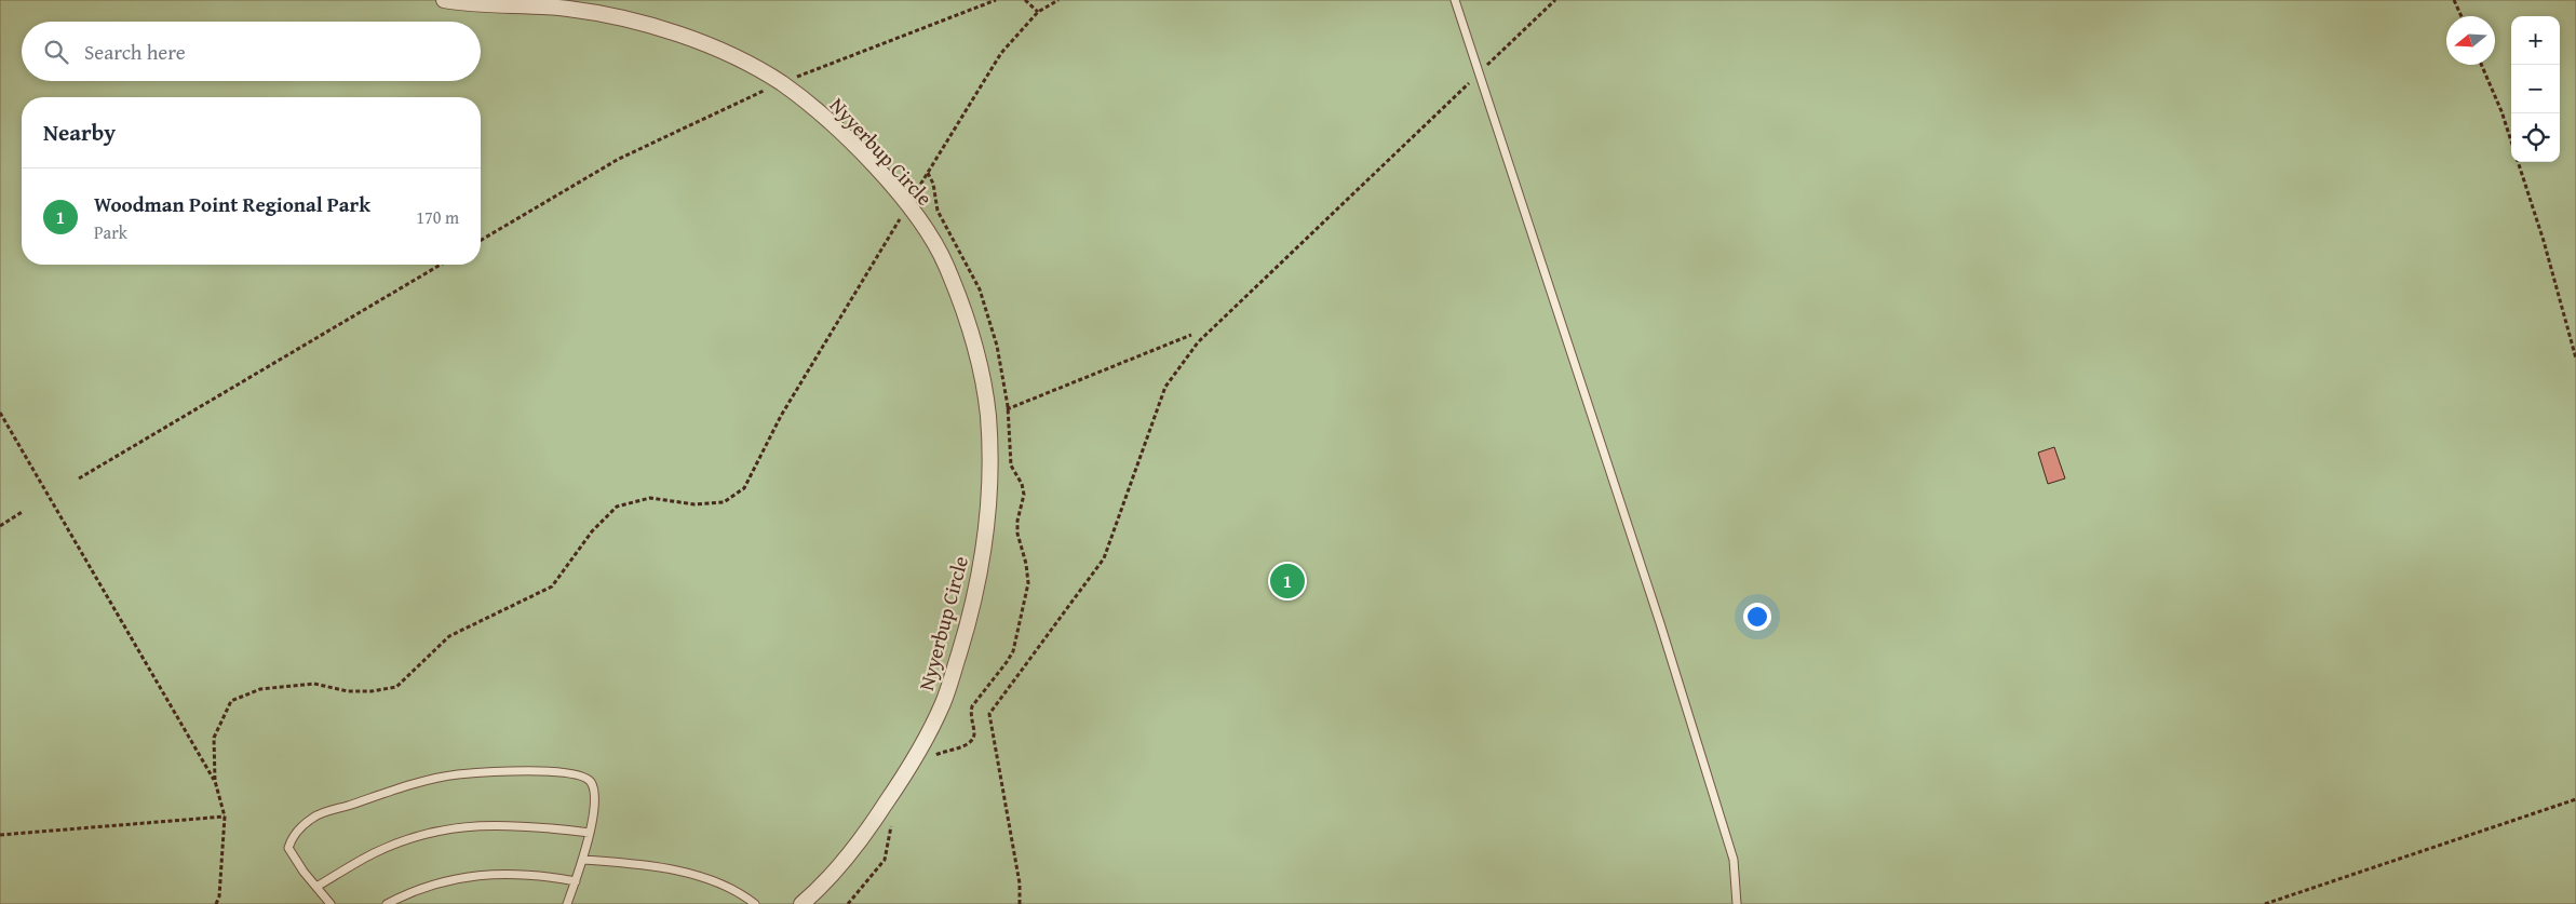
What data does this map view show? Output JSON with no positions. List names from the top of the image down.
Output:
{
  "streets": {
    "street": ["Nyyerbup Circle"]
  },
  "north": "left",
  "page": {
    "map_buttons": ["+", "−"],
    "search": "Search here",
    "heading": "Nearby",
    "list": [
      {
        "mark": "1",
        "name": "Woodman Point Regional Park",
        "note": "Park",
        "value": "170 m"
      }
    ],
    "pins": "1"
  }
}
